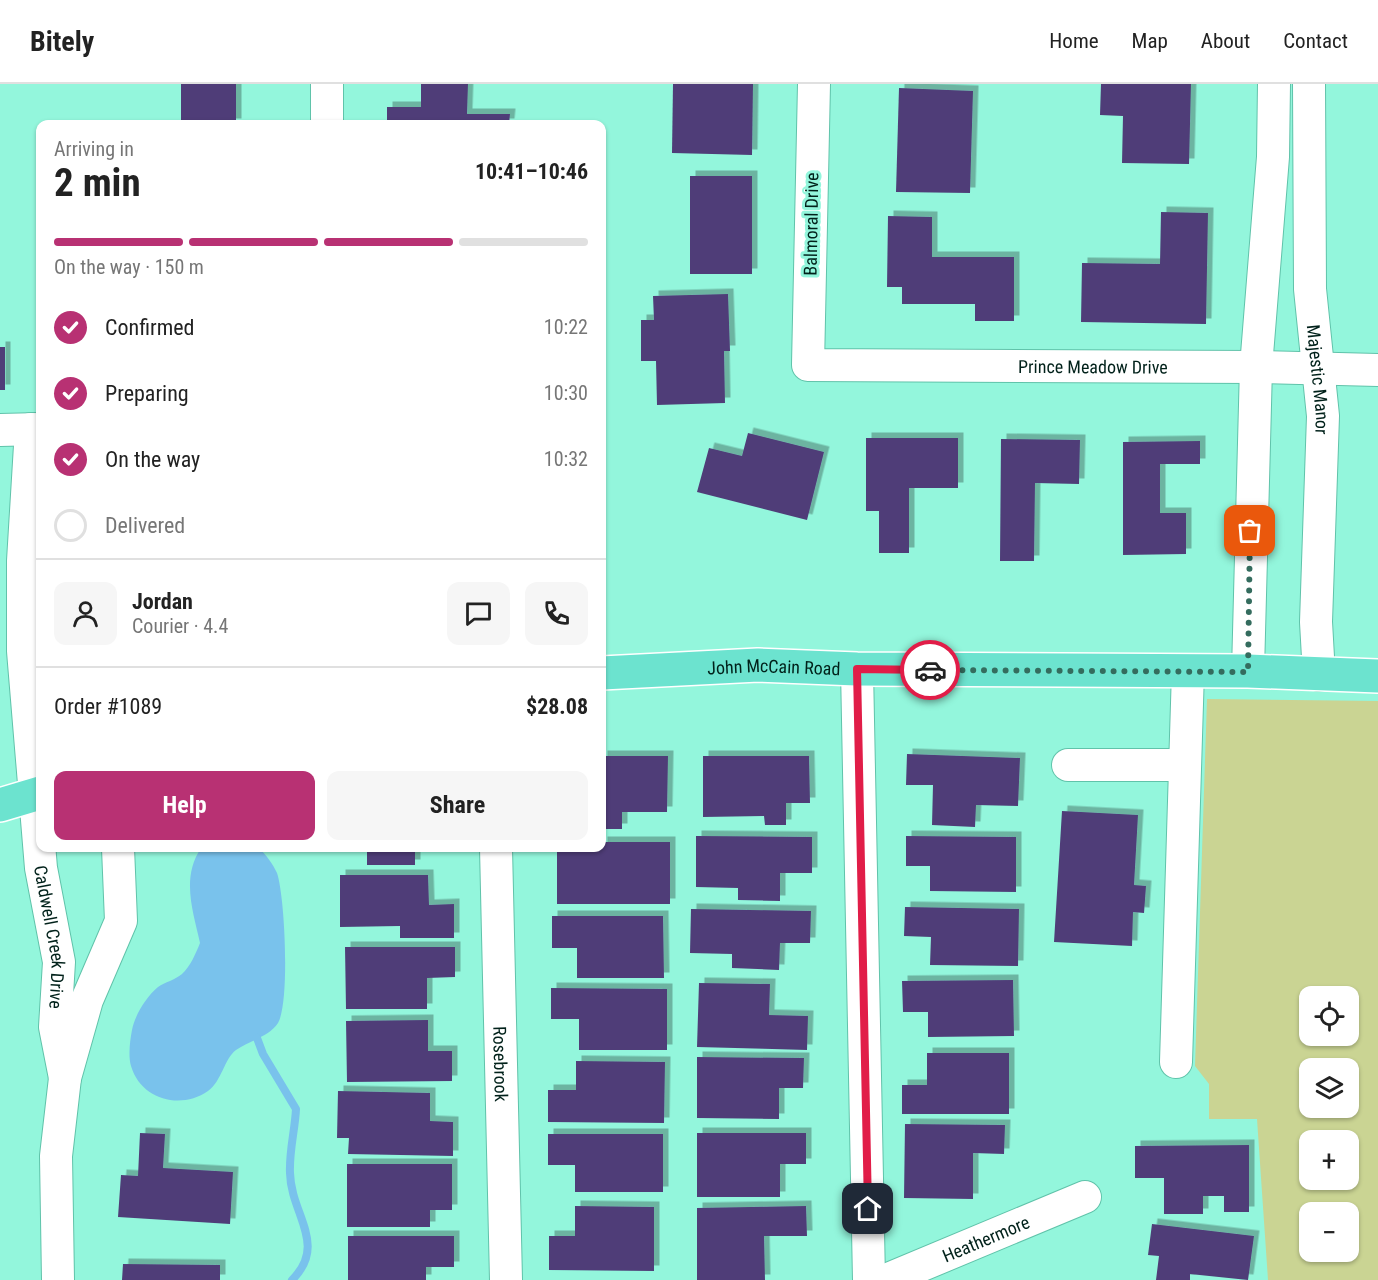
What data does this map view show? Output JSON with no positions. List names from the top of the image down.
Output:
{
  "streets": {
    "main road": ["John McCain Road"],
    "street": [
      "Balmoral Drive",
      "Prince Meadow Drive",
      "Majestic Manor",
      "Caldwell Creek Drive",
      "Rosebrook",
      "Heathermore"
    ]
  },
  "crossings": [
    ["Balmoral Drive", "Prince Meadow Drive"],
    ["Prince Meadow Drive", "Majestic Manor"],
    ["Majestic Manor", "John McCain Road"]
  ],
  "page": {
    "header": "Bitely",
    "nav": [
      "Home",
      "Map",
      "About",
      "Contact"
    ],
    "heading": ["2 min", "Arriving in", "10:41–10:46"],
    "panel": [
      "Jordan",
      "Courier · 4.4",
      "Order #1089",
      "$28.08"
    ],
    "bar": "On the way · 150 m",
    "list": [
      ["Confirmed", "10:22"],
      ["Preparing", "10:30"],
      ["On the way", "10:32"],
      "Delivered"
    ],
    "buttons": ["Help", "Share"],
    "map_buttons": ["+", "−"]
  }
}
